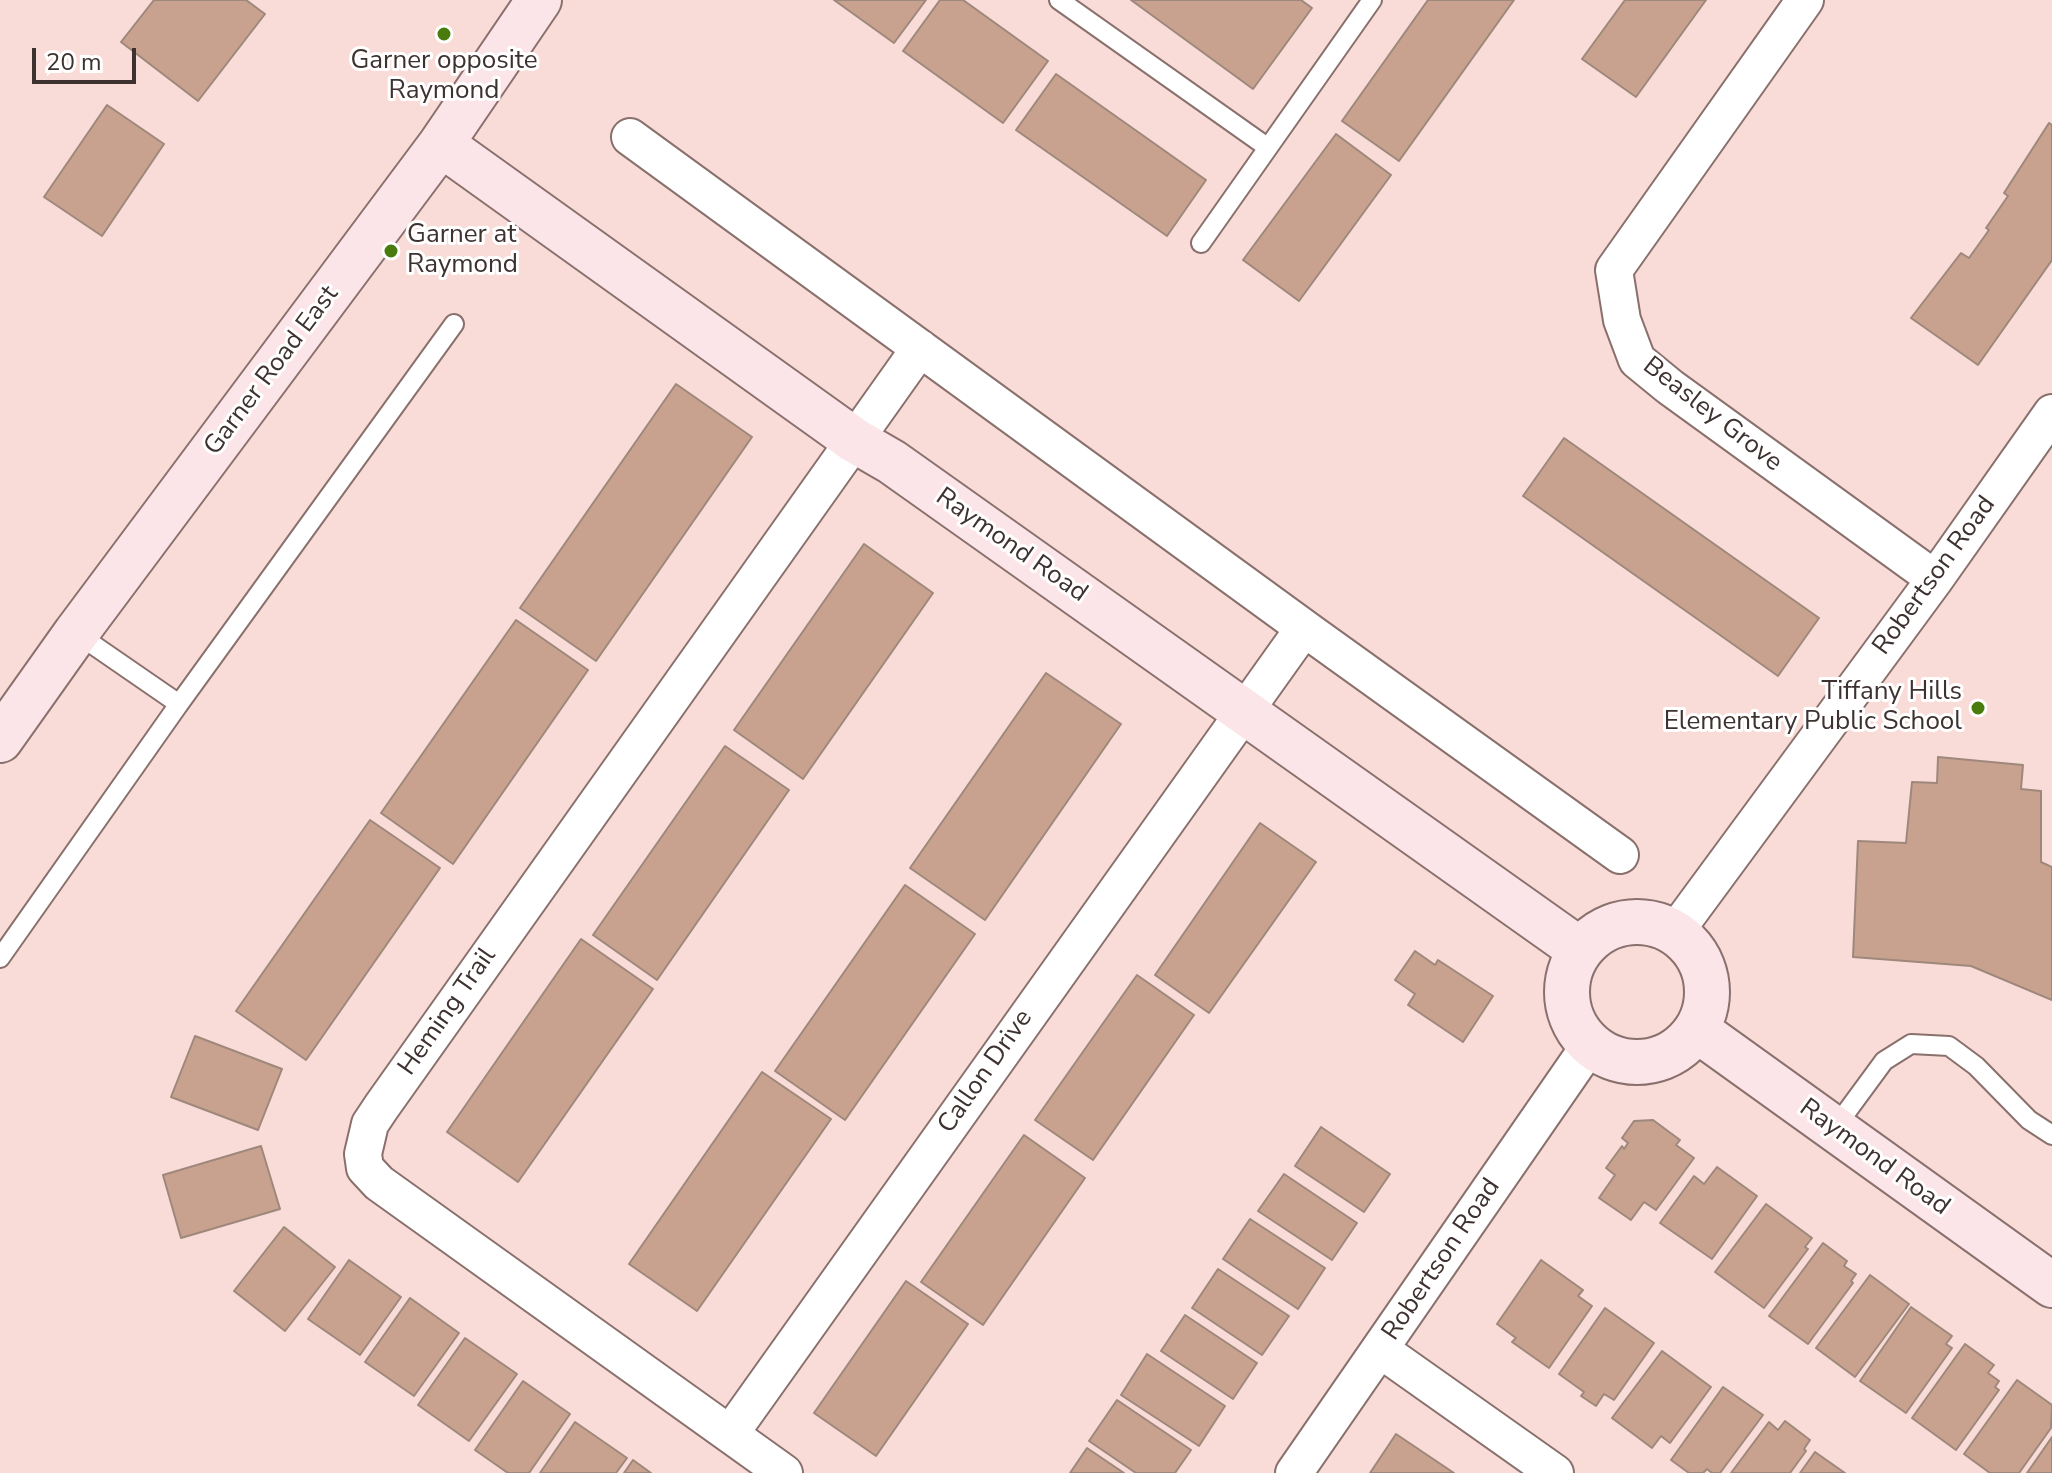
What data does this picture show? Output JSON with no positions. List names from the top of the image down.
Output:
{
  "streets": {
    "street": [
      "Garner Road East",
      "Beasley Grove",
      "Raymond Road",
      "Robertson Road",
      "Heming Trail",
      "Callon Drive"
    ]
  },
  "crossings": [
    ["Garner Road East", "Raymond Road"],
    ["Beasley Grove", "Robertson Road"],
    ["Raymond Road", "Robertson Road"],
    ["Raymond Road", "Heming Trail"],
    ["Raymond Road", "Callon Drive"],
    ["Heming Trail", "Callon Drive"]
  ],
  "places": ["Garner opposite Raymond", "Garner at Raymond", "Tiffany Hills Elementary Public School"],
  "scale_bar": "20 m"
}
